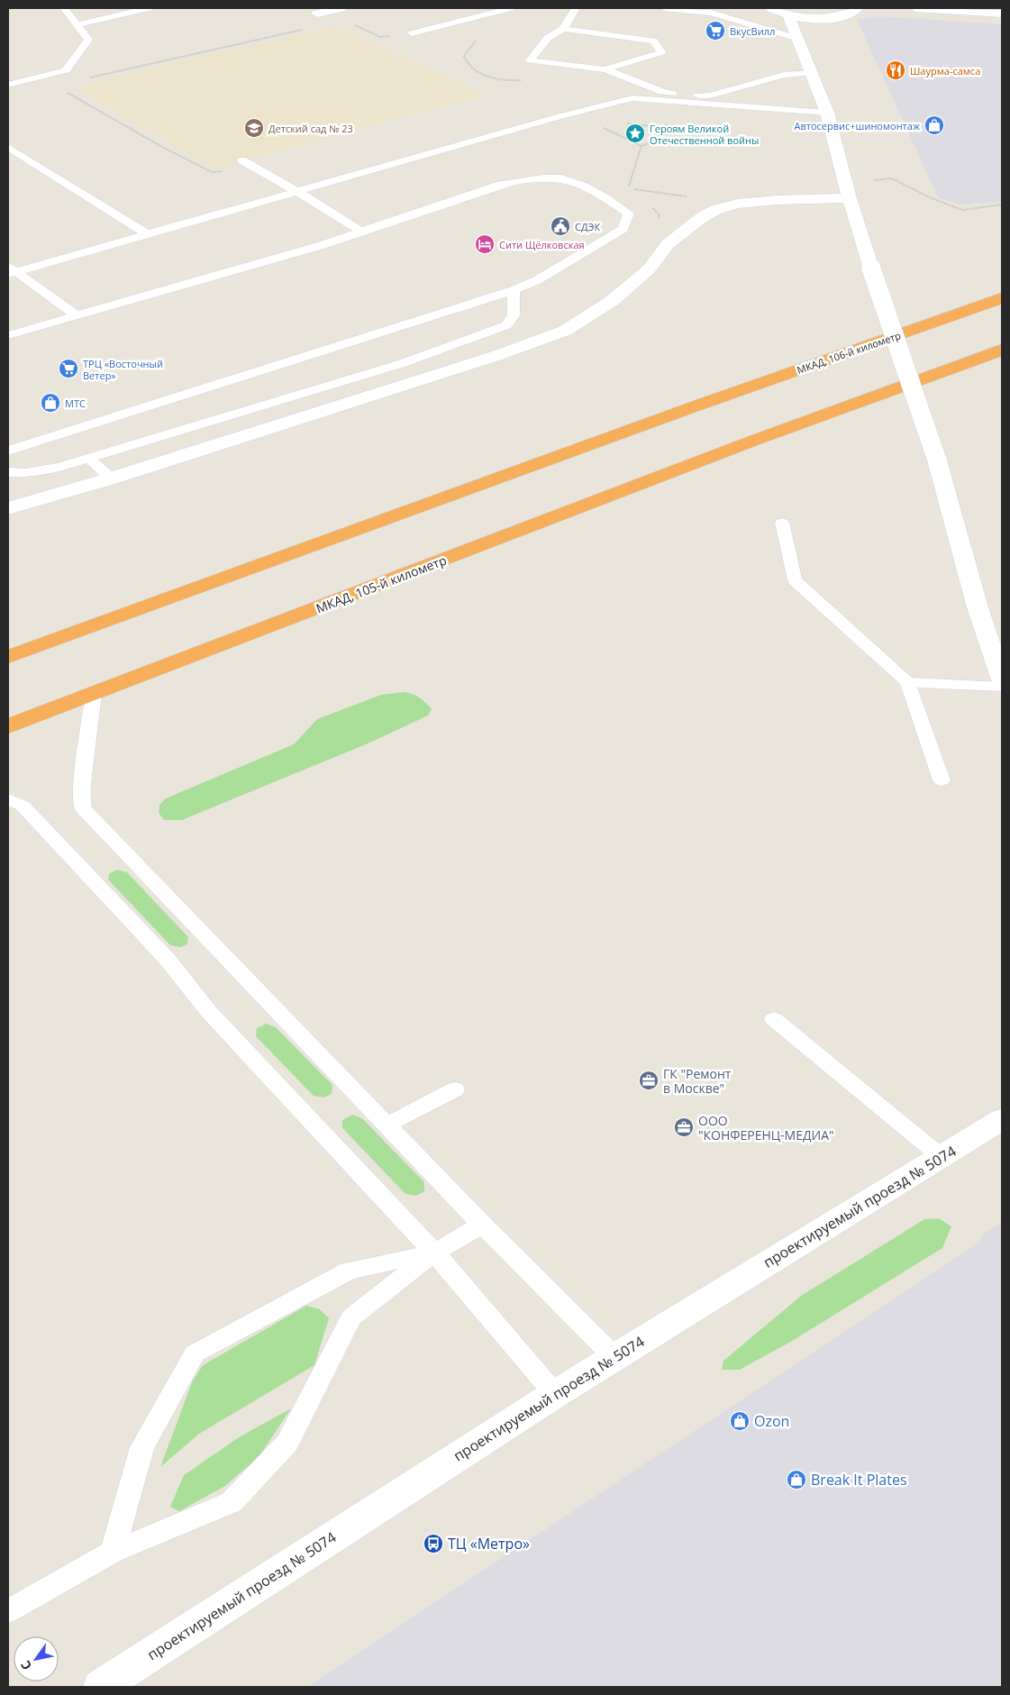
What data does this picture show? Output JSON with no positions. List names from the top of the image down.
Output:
{
  "streets": {
    "highway": ["МКАД, 106-й километр", "МКАД, 105-й километр"],
    "street": ["проектируемый проезд № 5074"]
  },
  "places": {
    "supermarket": ["ВкусВилл", "ТРЦ «Восточный Ветер»"],
    "restaurant": ["Шаурма-самса"],
    "shop": [
      "Автосервис+шиномонтаж",
      "МТС",
      "Ozon",
      "Break It Plates"
    ],
    "school or university": ["Детский сад № 23"],
    "place": ["Героям Великой Отечественной войны"],
    "public building": ["СДЭК"],
    "hotel": ["Сити Щёлковская"],
    "office": ["ГК \"Ремонт в Москве\"", "ООО \"КОНФЕРЕНЦ-МЕДИА\""],
    "bus stop": ["ТЦ «Метро»"]
  },
  "north": "bottom left"
}
